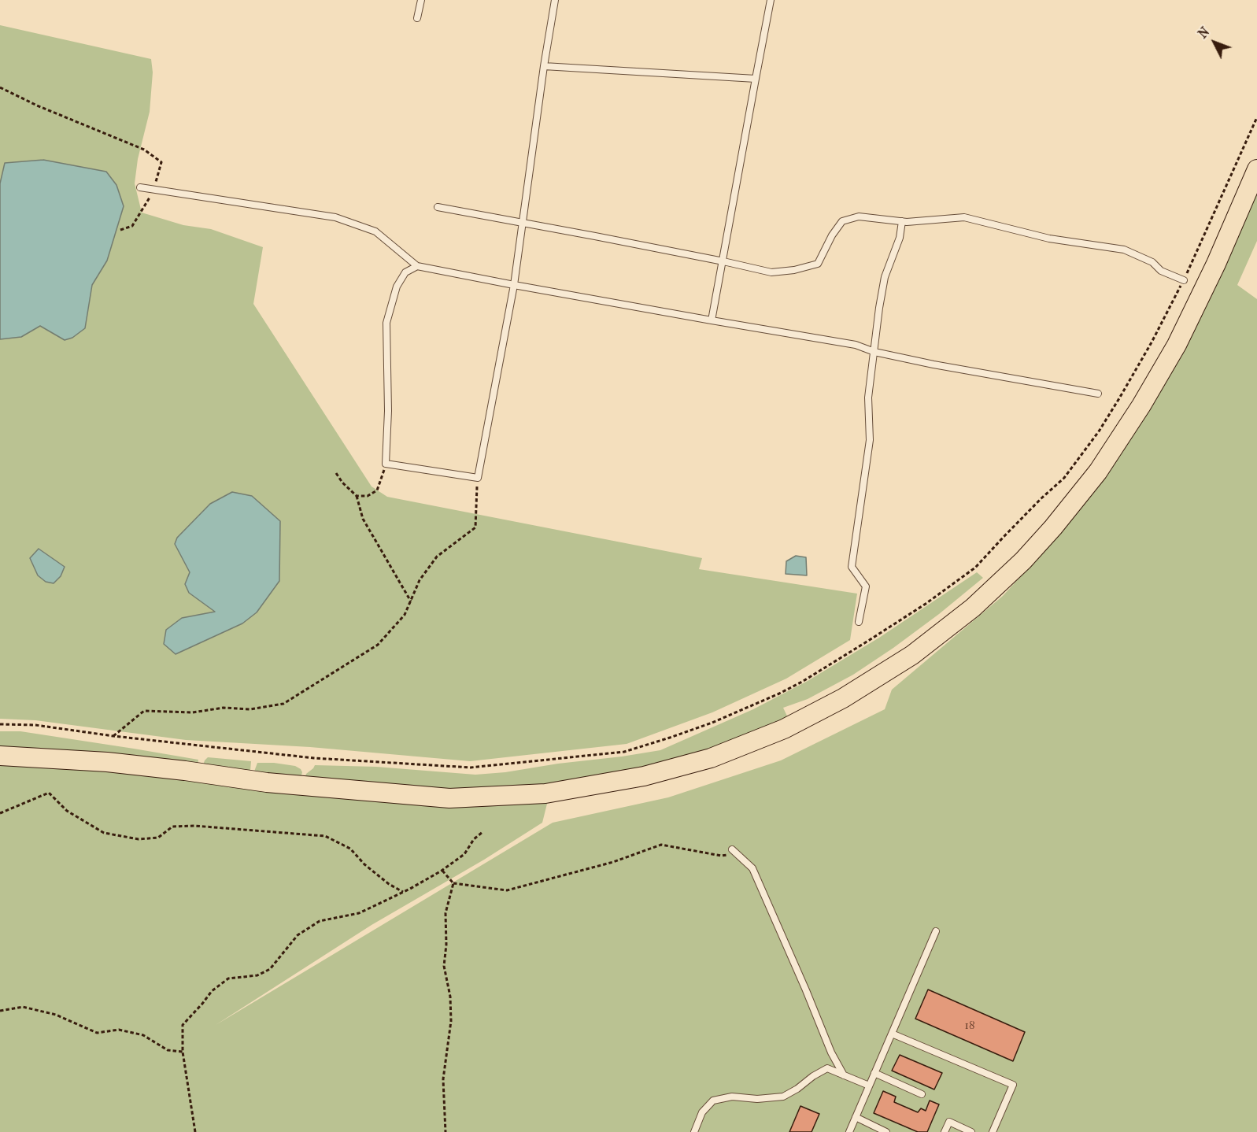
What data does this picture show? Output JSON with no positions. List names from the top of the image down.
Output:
{
  "house_numbers": ["18"],
  "north": "top left"
}
